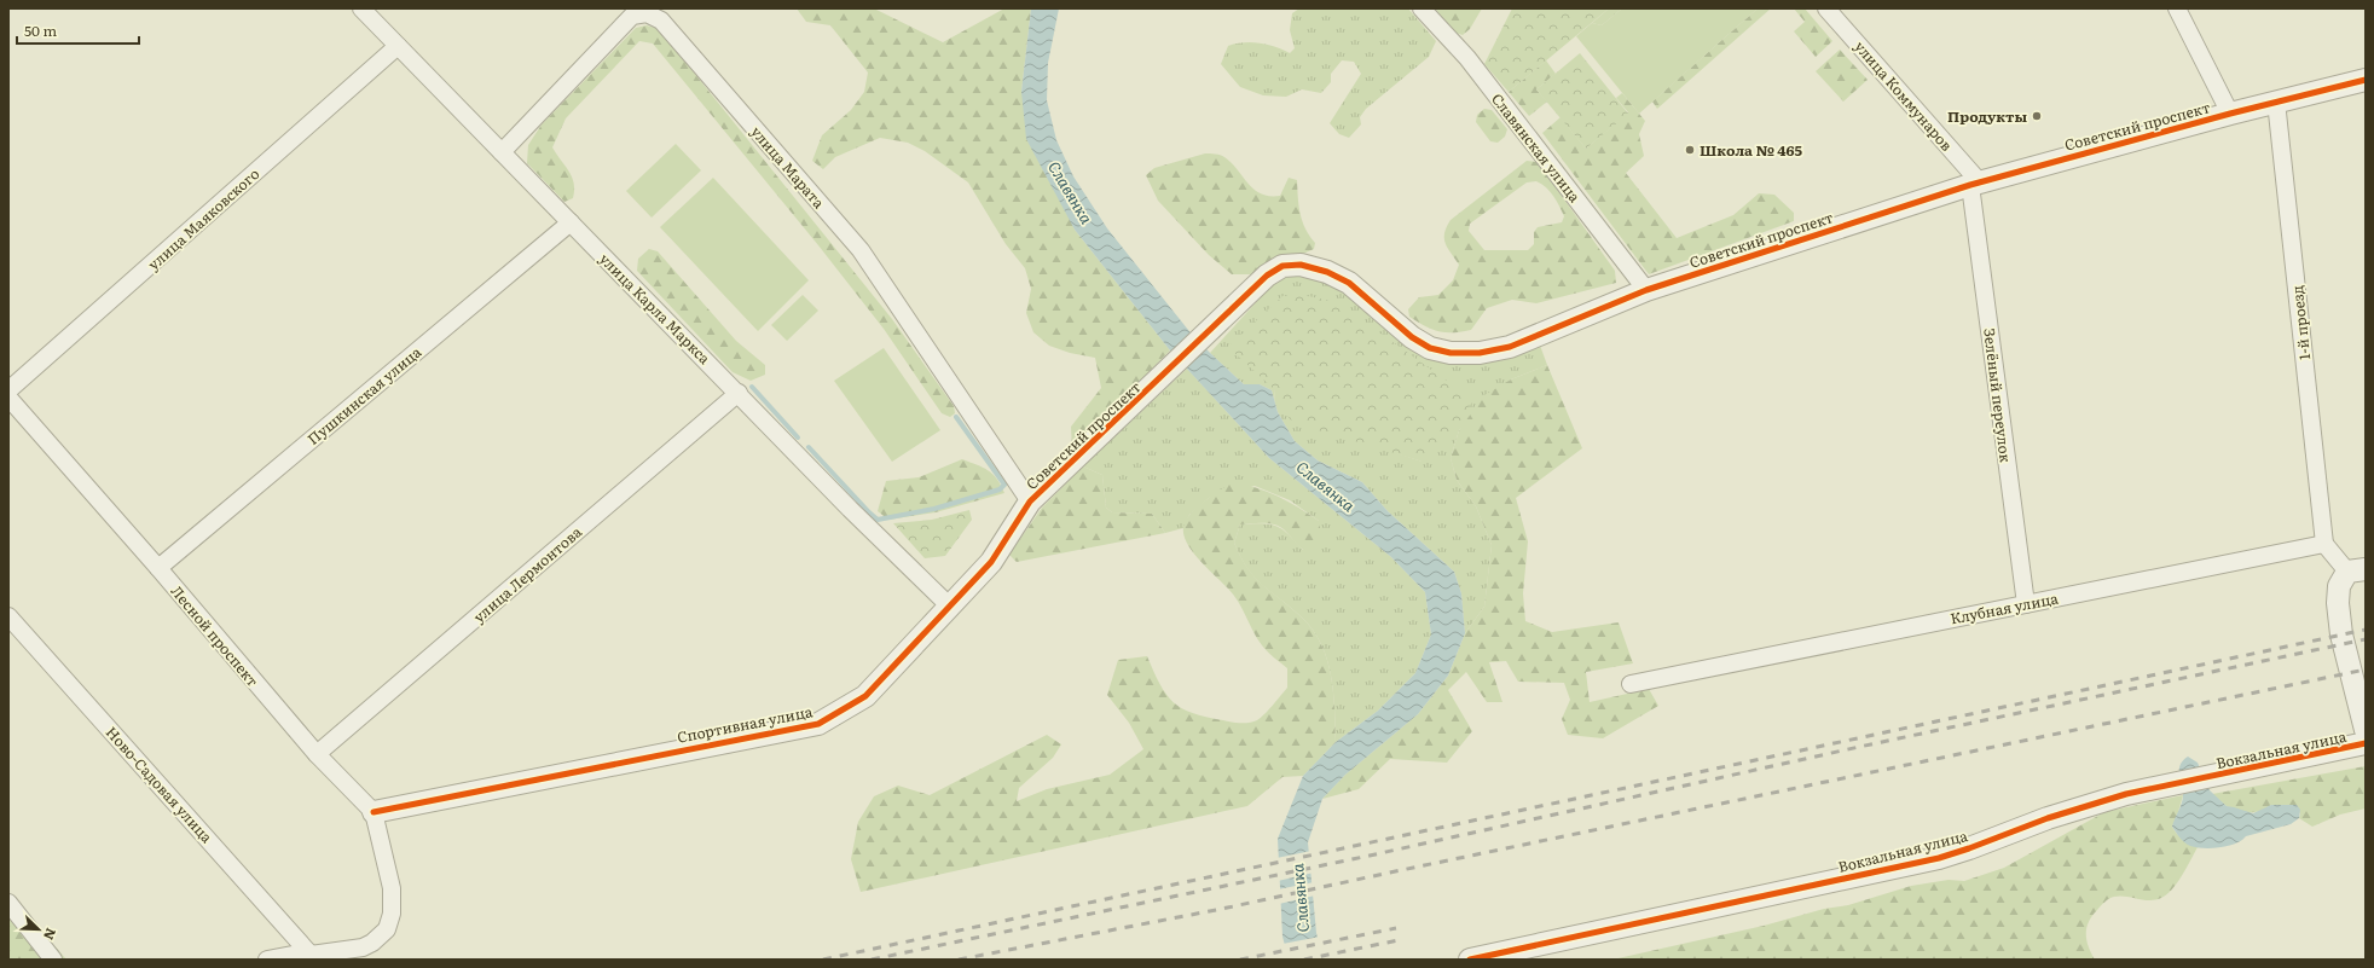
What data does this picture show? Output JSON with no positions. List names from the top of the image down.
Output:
{
  "streets": {
    "street": [
      "улица Коммунаров",
      "Советский проспект",
      "Славянская улица",
      "улица Марата",
      "улица Маяковского",
      "улица Карла Маркса",
      "1-й проезд",
      "Пушкинская улица",
      "Зелёный переулок",
      "улица Лермонтова",
      "Клубная улица",
      "Лесной проспект",
      "Спортивная улица",
      "Вокзальная улица",
      "Ново-Садовая улица"
    ]
  },
  "crossings": [
    ["улица Коммунаров", "Советский проспект"],
    ["улица Коммунаров", "Зелёный переулок"],
    ["Советский проспект", "Славянская улица"],
    ["Советский проспект", "улица Марата"],
    ["Советский проспект", "1-й проезд"],
    ["Советский проспект", "Зелёный переулок"],
    ["Советский проспект", "Спортивная улица"],
    ["улица Марата", "улица Карла Маркса"],
    ["улица Марата", "Спортивная улица"],
    ["улица Маяковского", "улица Карла Маркса"],
    ["улица Карла Маркса", "Пушкинская улица"],
    ["улица Карла Маркса", "улица Лермонтова"],
    ["улица Карла Маркса", "Спортивная улица"],
    ["1-й проезд", "Клубная улица"],
    ["Пушкинская улица", "Лесной проспект"],
    ["Зелёный переулок", "Клубная улица"],
    ["улица Лермонтова", "Лесной проспект"],
    ["Лесной проспект", "Спортивная улица"]
  ],
  "water": ["Славянка"],
  "places": ["Продукты", "Школа № 465"],
  "scale_bar": "50 m",
  "north": "bottom right"
}
